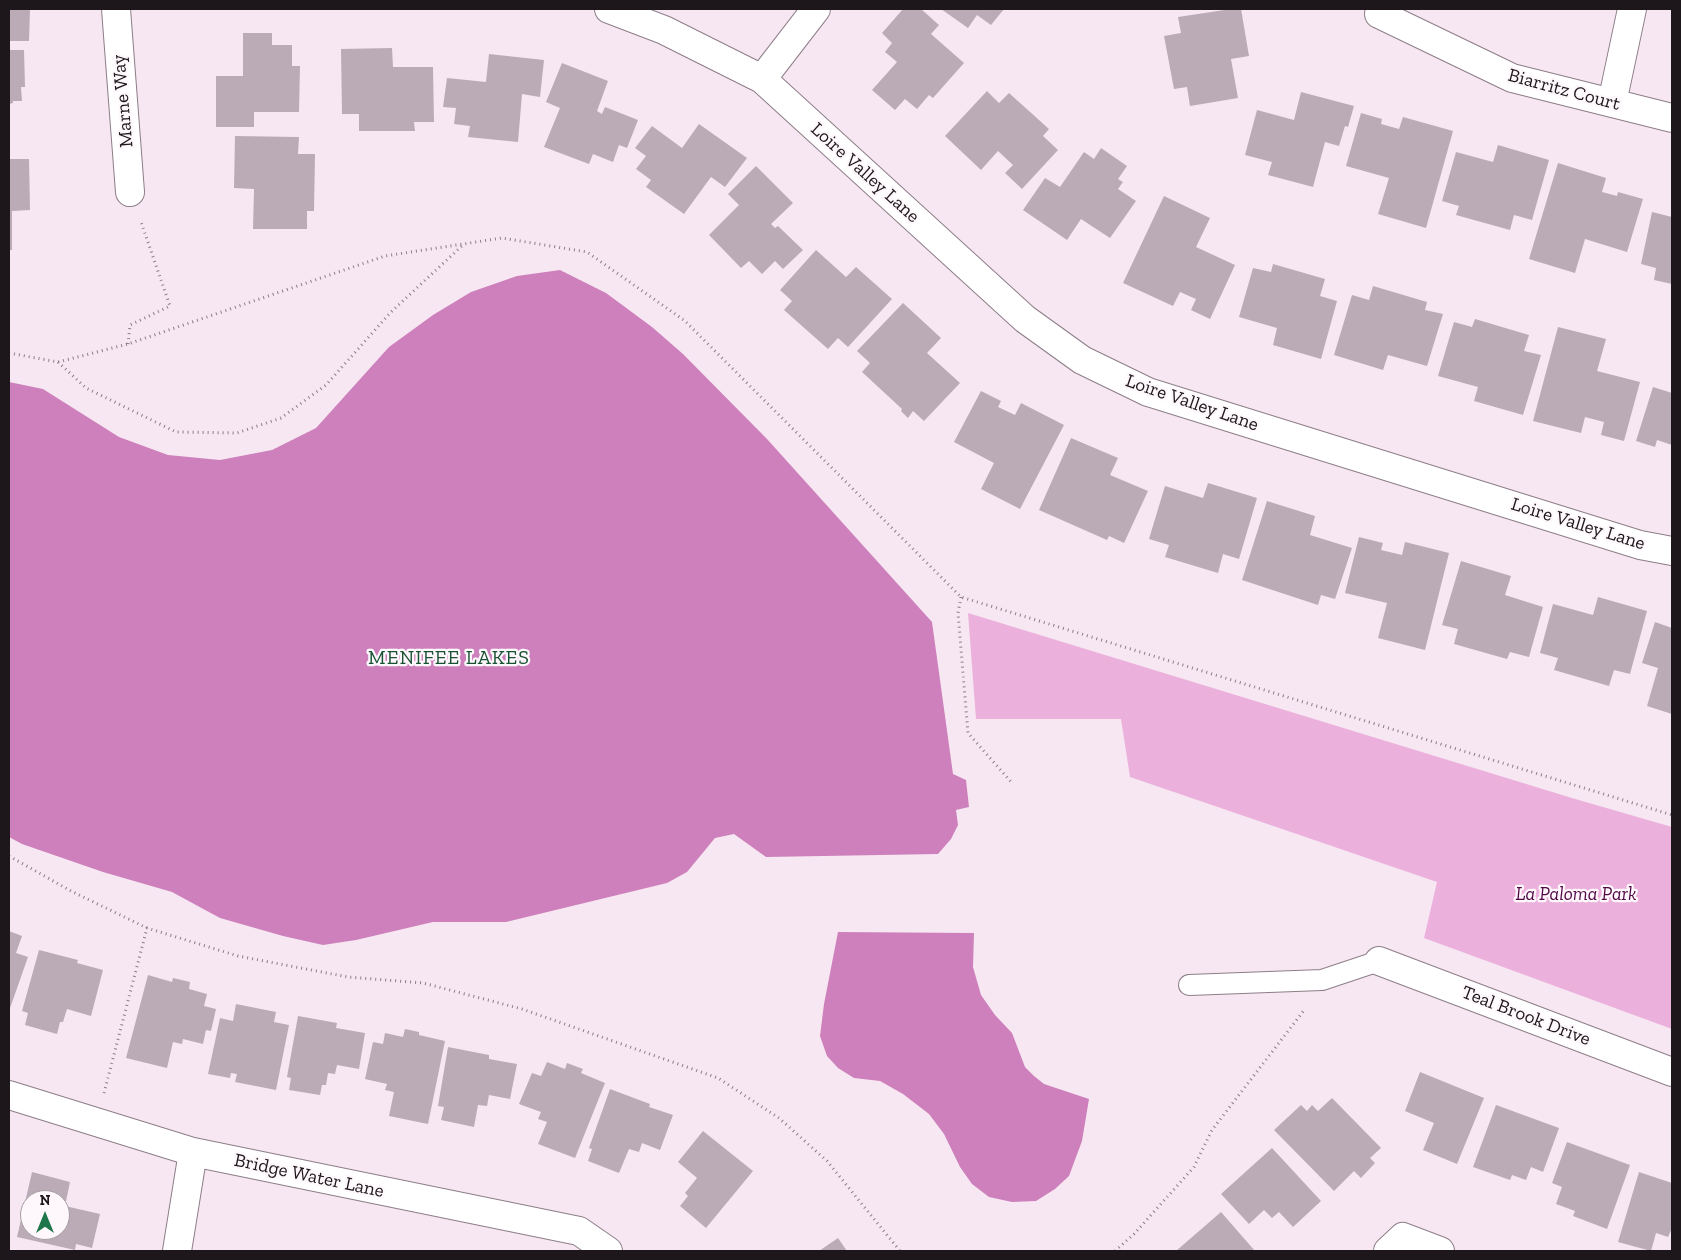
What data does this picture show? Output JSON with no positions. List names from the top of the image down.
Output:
{
  "streets": {
    "street": [
      "Biarritz Court",
      "Marne Way",
      "Loire Valley Lane",
      "Teal Brook Drive",
      "Bridge Water Lane"
    ]
  },
  "districts": ["MENIFEE LAKES"],
  "parks": ["La Paloma Park"],
  "north": "top"
}
